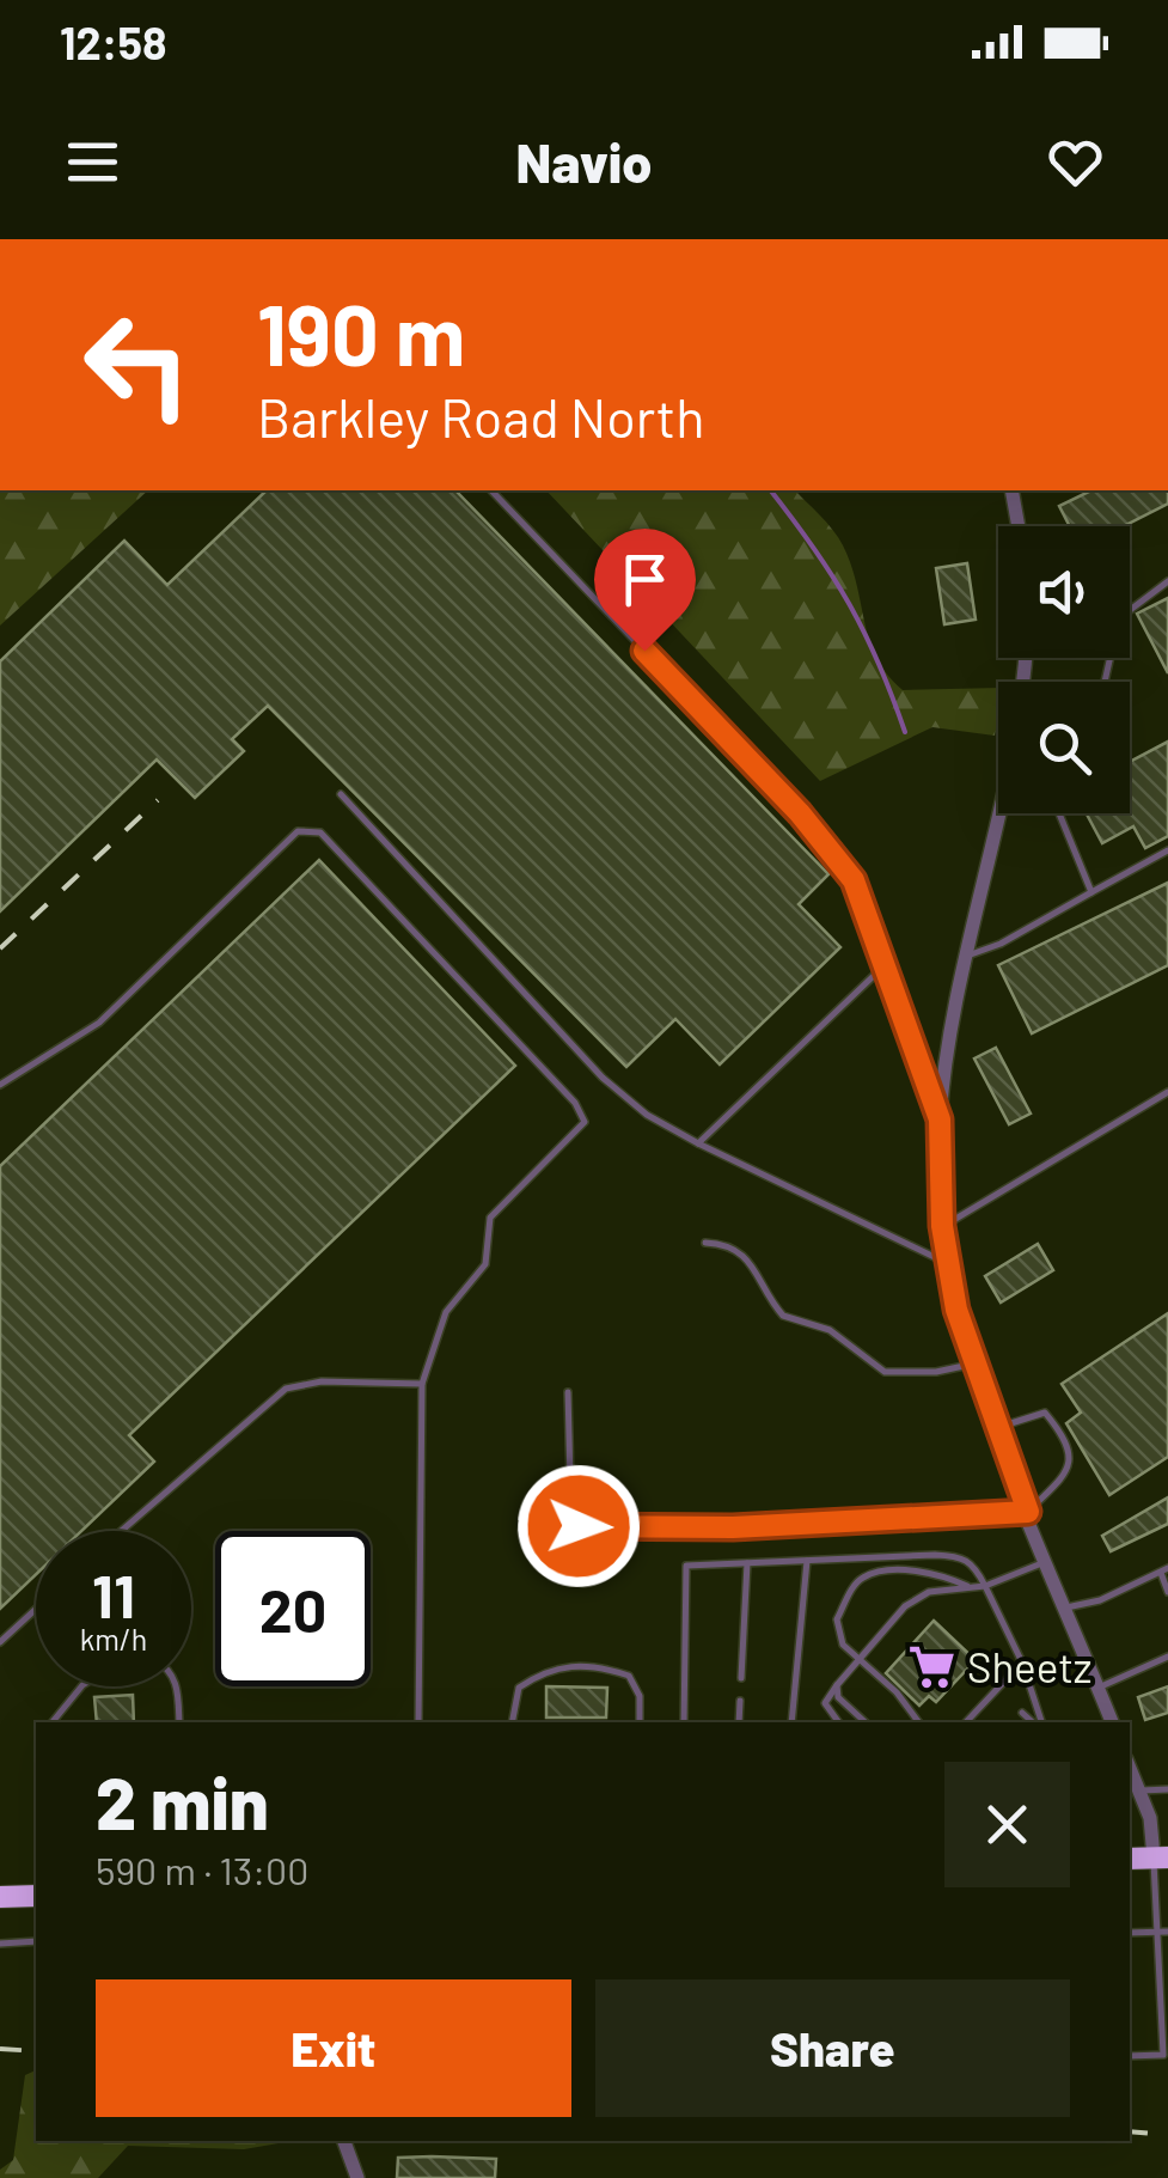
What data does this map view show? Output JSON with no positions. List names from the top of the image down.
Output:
{
  "places": {
    "supermarket": ["Sheetz"]
  },
  "page": {
    "status": "12:58",
    "header": "Navio",
    "turn": ["190 m", "Barkley Road North"],
    "speed": "11 km/h",
    "limit": "20",
    "heading": ["2 min", "590 m · 13:00"],
    "buttons": ["Exit", "Share"]
  }
}
